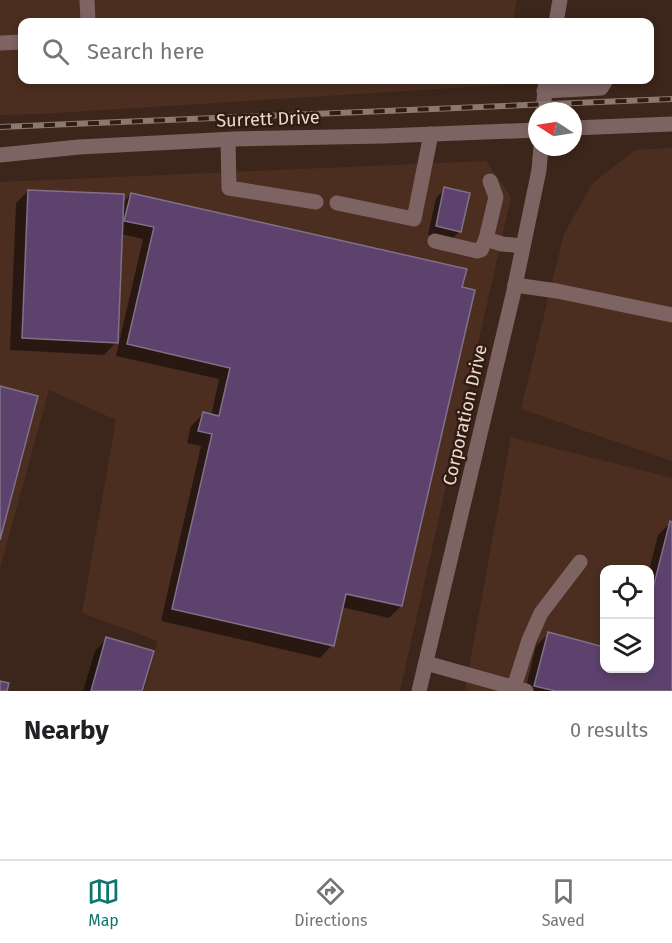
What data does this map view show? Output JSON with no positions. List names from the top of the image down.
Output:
{
  "streets": {
    "street": ["Surrett Drive", "Corporation Drive"]
  },
  "north": "left",
  "page": {
    "search": "Search here",
    "heading": ["Nearby", "0 results"],
    "nav": ["Map", "Directions", "Saved"]
  }
}
